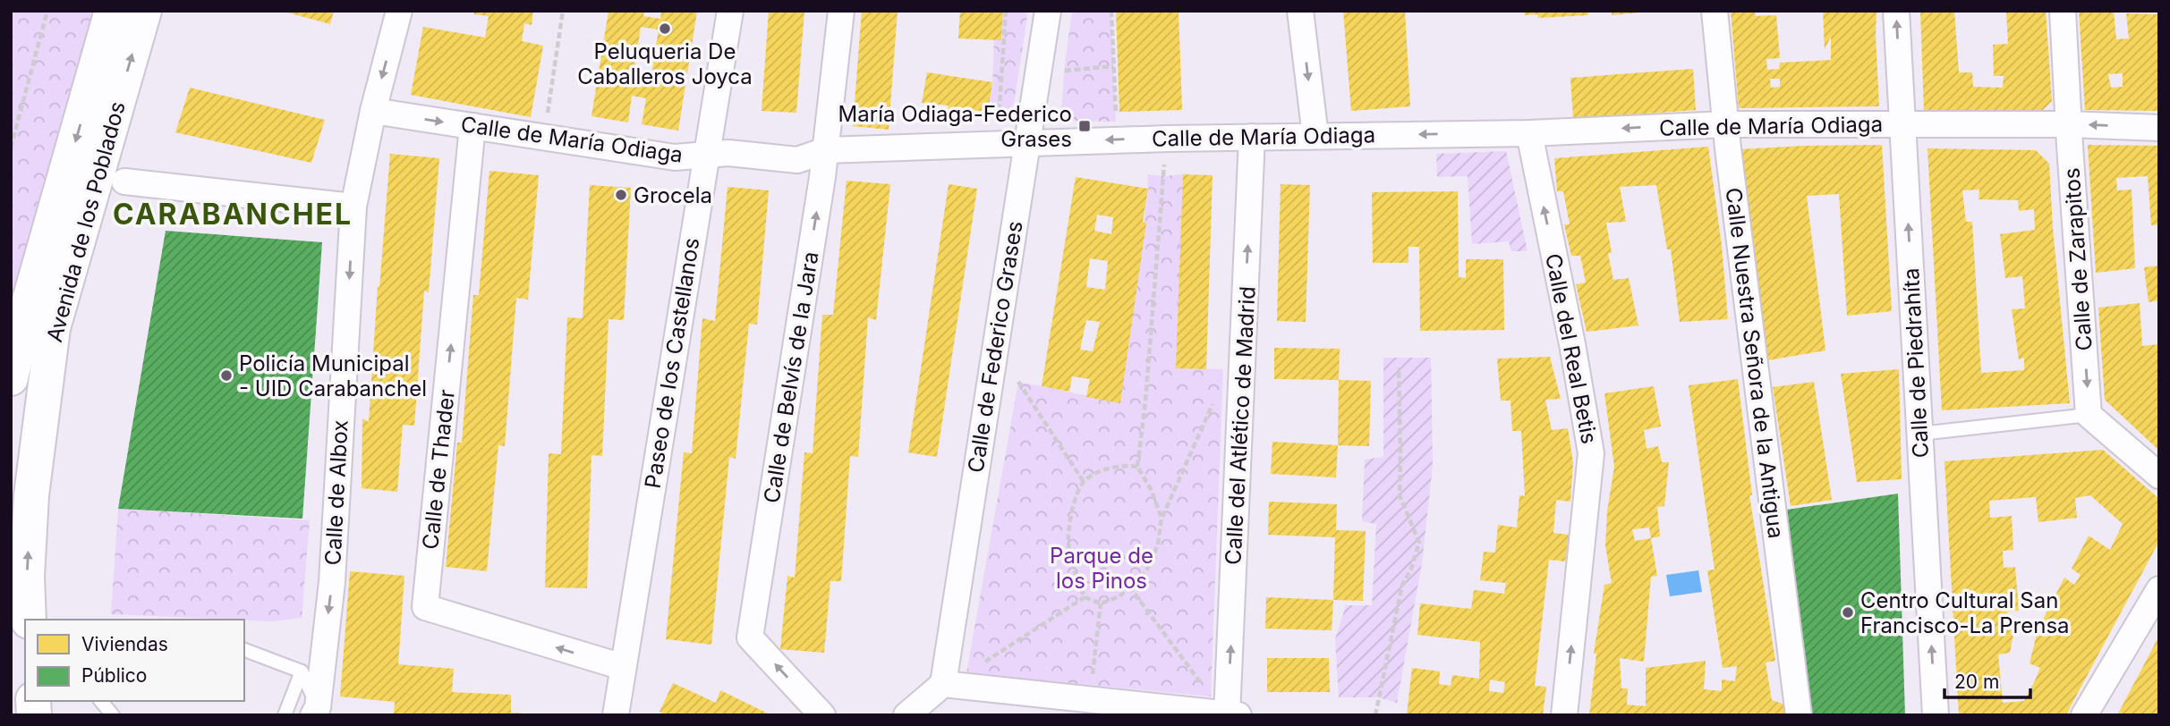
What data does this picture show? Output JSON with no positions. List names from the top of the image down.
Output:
{
  "streets": {
    "main road": ["Avenida de los Poblados"],
    "street": [
      "Calle de María Odiaga",
      "Calle de Zarapitos",
      "Calle de Federico Grases",
      "Calle del Real Betis",
      "Paseo de los Castellanos",
      "Calle Nuestra Señora de la Antigua",
      "Calle de Piedrahíta",
      "Calle de Belvís de la Jara",
      "Calle del Atlético de Madrid",
      "Calle de Thader",
      "Calle de Albox"
    ]
  },
  "crossings": [
    ["Calle de María Odiaga", "Calle de Zarapitos"],
    ["Calle de María Odiaga", "Calle de Federico Grases"],
    ["Calle de María Odiaga", "Calle del Real Betis"],
    ["Calle de María Odiaga", "Paseo de los Castellanos"],
    ["Calle de María Odiaga", "Calle Nuestra Señora de la Antigua"],
    ["Calle de María Odiaga", "Calle de Piedrahíta"],
    ["Calle de María Odiaga", "Calle de Belvís de la Jara"],
    ["Calle de María Odiaga", "Calle del Atlético de Madrid"],
    ["Calle de María Odiaga", "Calle de Thader"],
    ["Calle de María Odiaga", "Calle de Albox"],
    ["Paseo de los Castellanos", "Calle de Thader"]
  ],
  "one_way": [
    "Calle de Zarapitos",
    "Calle del Real Betis",
    "Calle de Piedrahíta",
    "Calle de Belvís de la Jara",
    "Calle del Atlético de Madrid",
    "Calle de Thader",
    "Calle de Albox"
  ],
  "districts": ["CARABANCHEL"],
  "parks": ["Parque de los Pinos"],
  "places": {
    "other": [
      "Peluqueria De Caballeros Joyca",
      "Grocela",
      "Policía Municipal - UID Carabanchel",
      "Centro Cultural San Francisco-La Prensa"
    ],
    "transit": ["María Odiaga-Federico Grases"]
  },
  "legend": ["Viviendas", "Público"],
  "scale_bar": "20 m"
}
